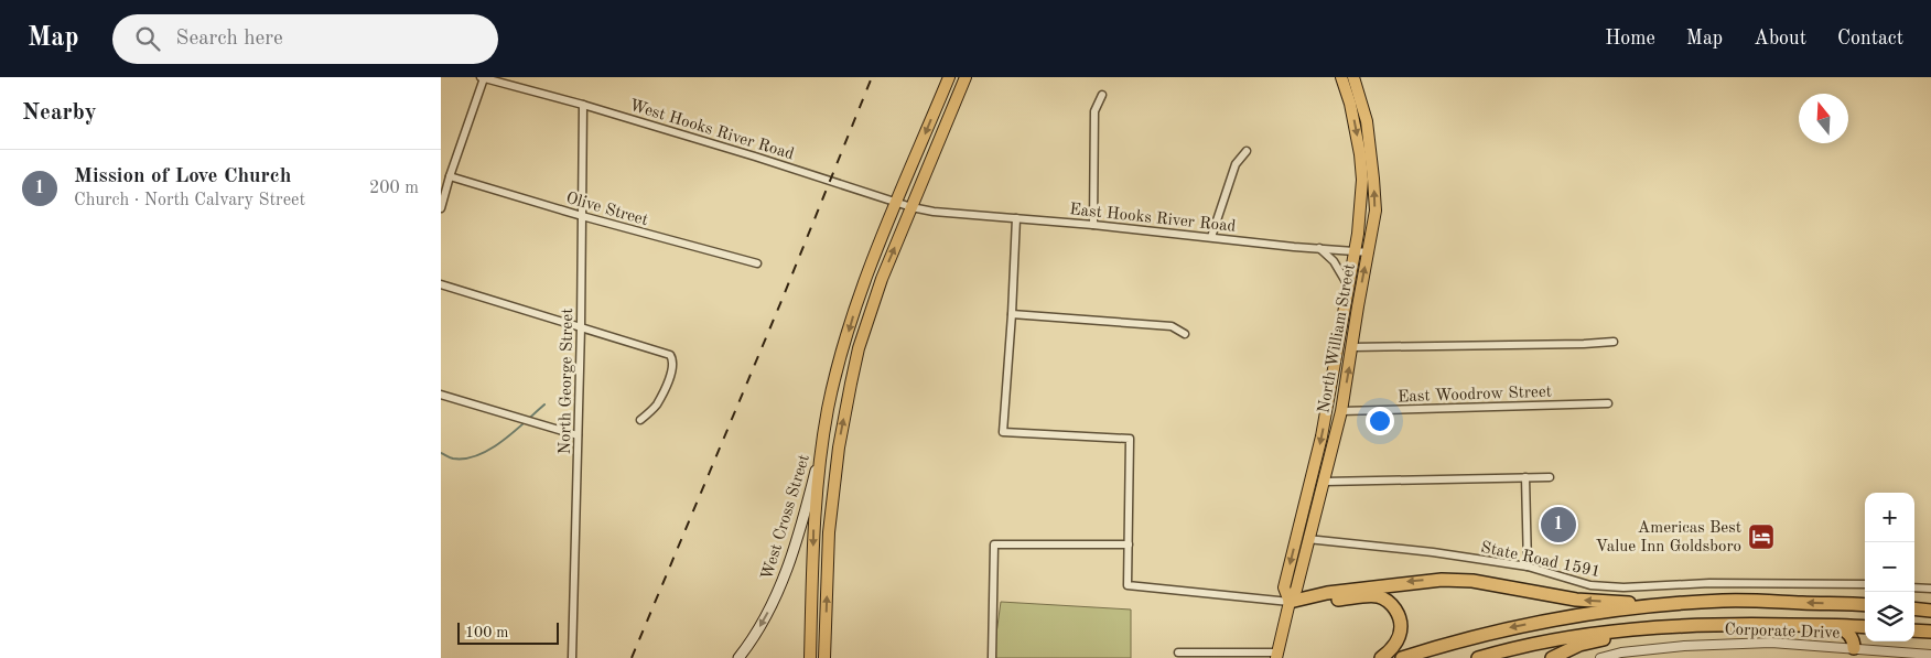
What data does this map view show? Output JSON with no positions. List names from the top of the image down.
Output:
{
  "streets": {
    "main road": ["North William Street", "West Cross Street"],
    "street": [
      "West Hooks River Road",
      "Olive Street",
      "East Hooks River Road",
      "North George Street",
      "East Woodrow Street",
      "State Road 1591",
      "Corporate Drive"
    ]
  },
  "crossings": [
    ["West Hooks River Road", "East Hooks River Road"],
    ["West Hooks River Road", "North George Street"],
    ["Olive Street", "North George Street"],
    ["East Hooks River Road", "North William Street"],
    ["North William Street", "East Woodrow Street"],
    ["North William Street", "State Road 1591"]
  ],
  "places": {
    "hotel": ["Americas Best Value Inn Goldsboro"]
  },
  "scale_bar": "100 m",
  "north": "top",
  "page": {
    "header": "Map",
    "search": "Search here",
    "nav": [
      "Home",
      "Map",
      "About",
      "Contact"
    ],
    "heading": "Nearby",
    "list": [
      {
        "mark": "1",
        "name": "Mission of Love Church",
        "note": "Church · North Calvary Street",
        "value": "200 m"
      }
    ],
    "map_buttons": ["+", "−"],
    "pins": "1",
    "scale": "100 m"
  }
}
